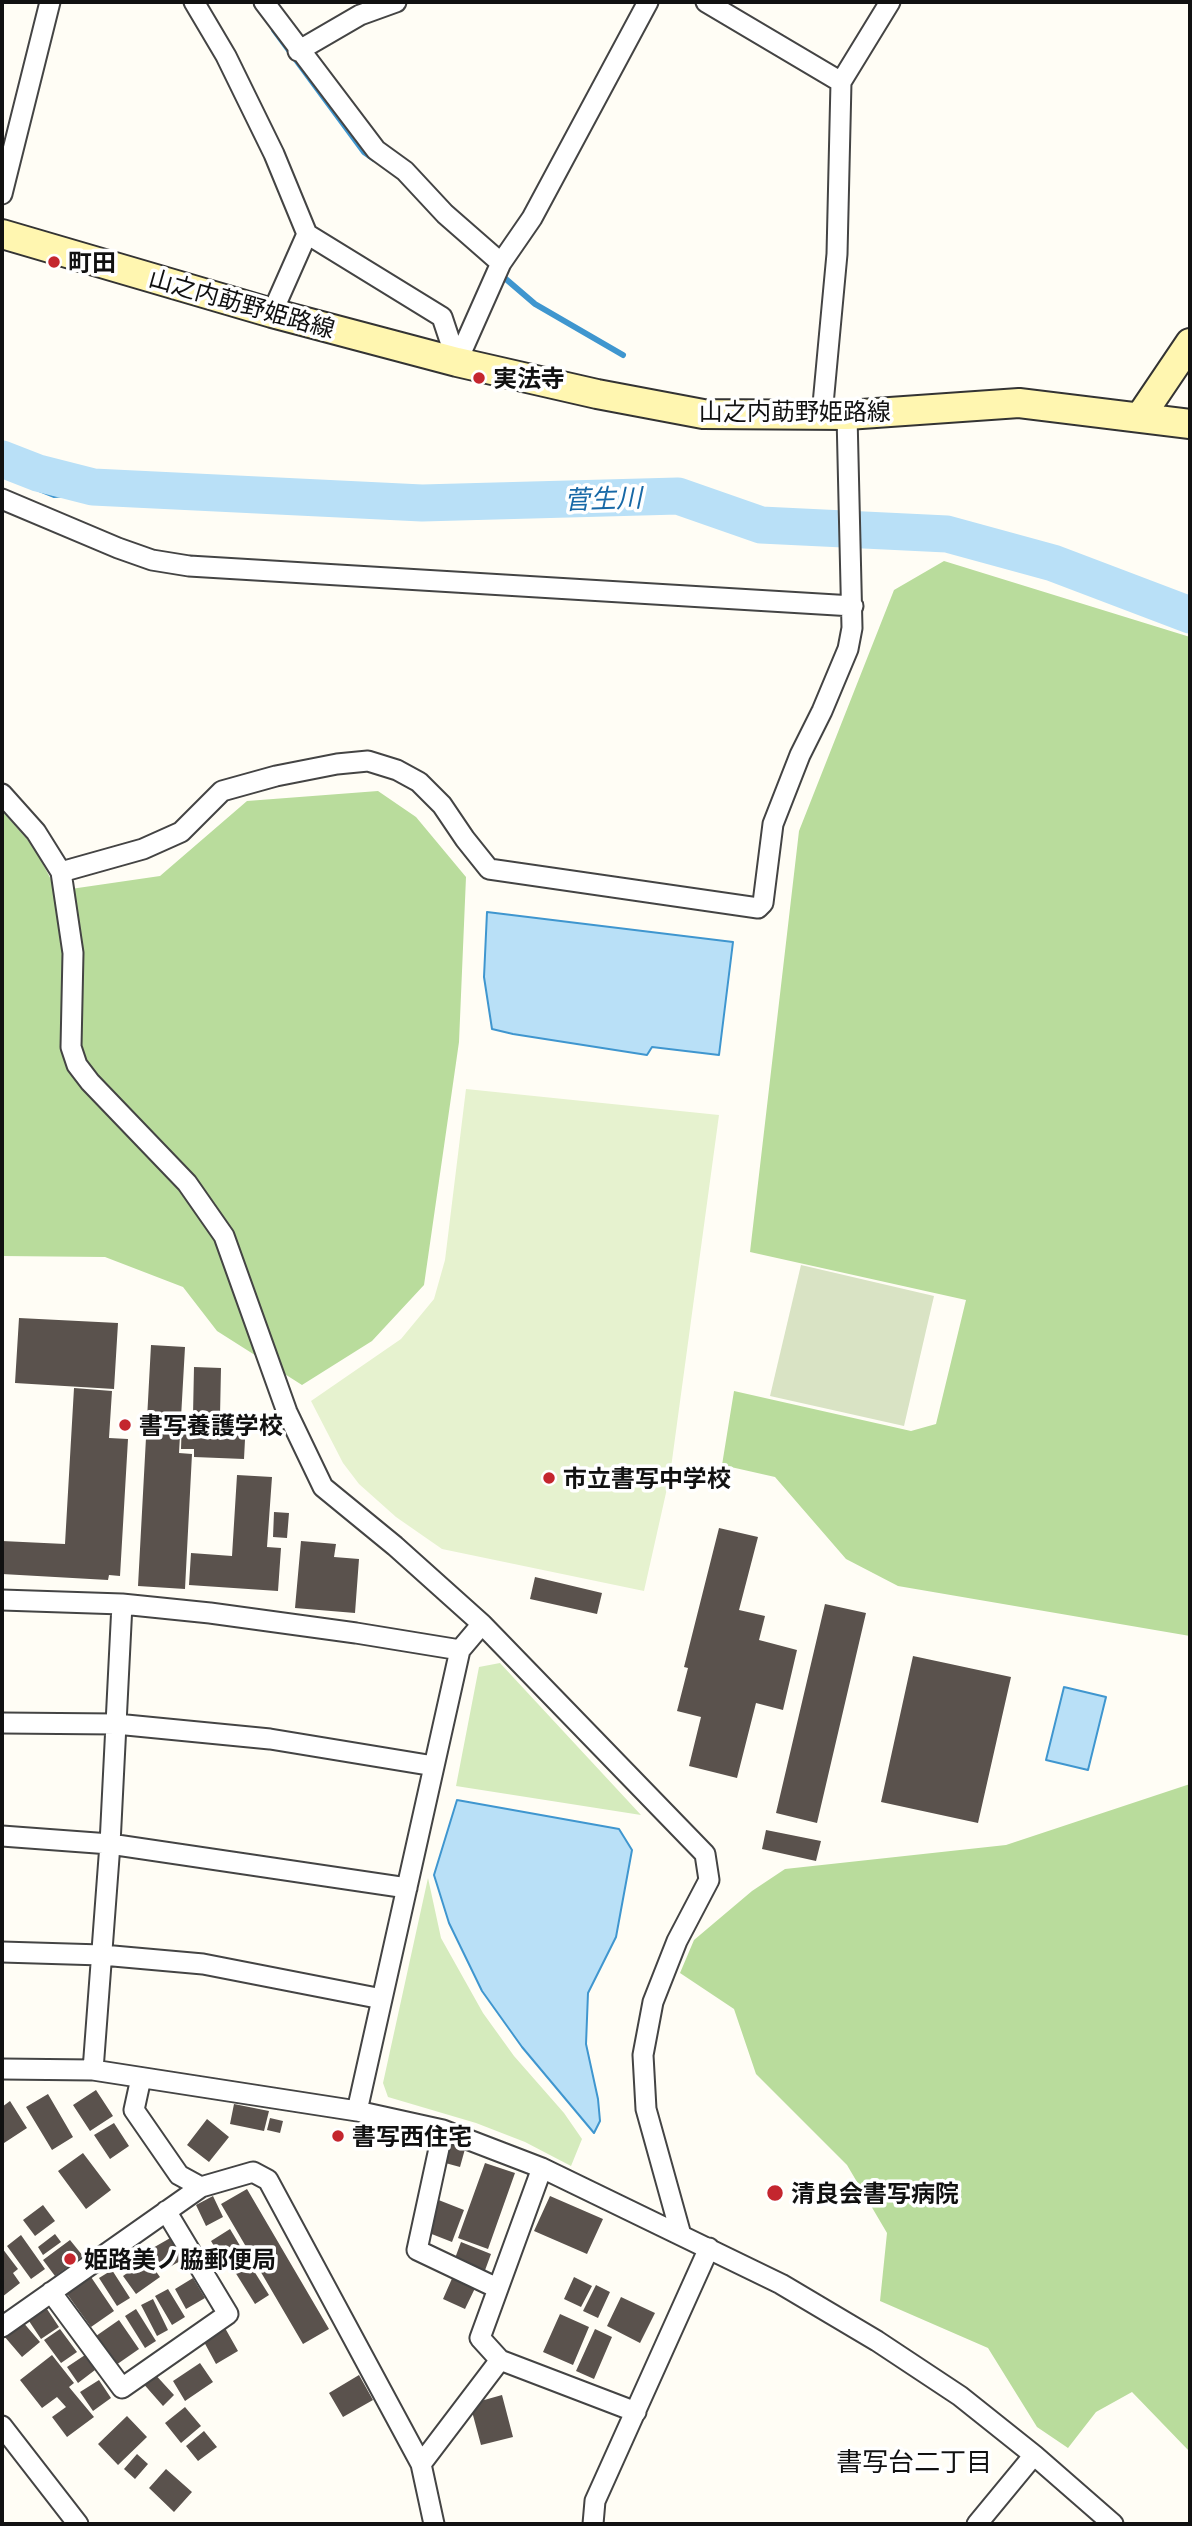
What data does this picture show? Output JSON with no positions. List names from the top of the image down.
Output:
{
  "streets": {
    "main road": ["山之内莇野姫路線"]
  },
  "districts": ["書写台二丁目"],
  "water": ["菅生川"],
  "places": [
    "町田",
    "実法寺",
    "書写養護学校",
    "市立書写中学校",
    "書写西住宅",
    "清良会書写病院",
    "姫路美ノ脇郵便局"
  ]
}
